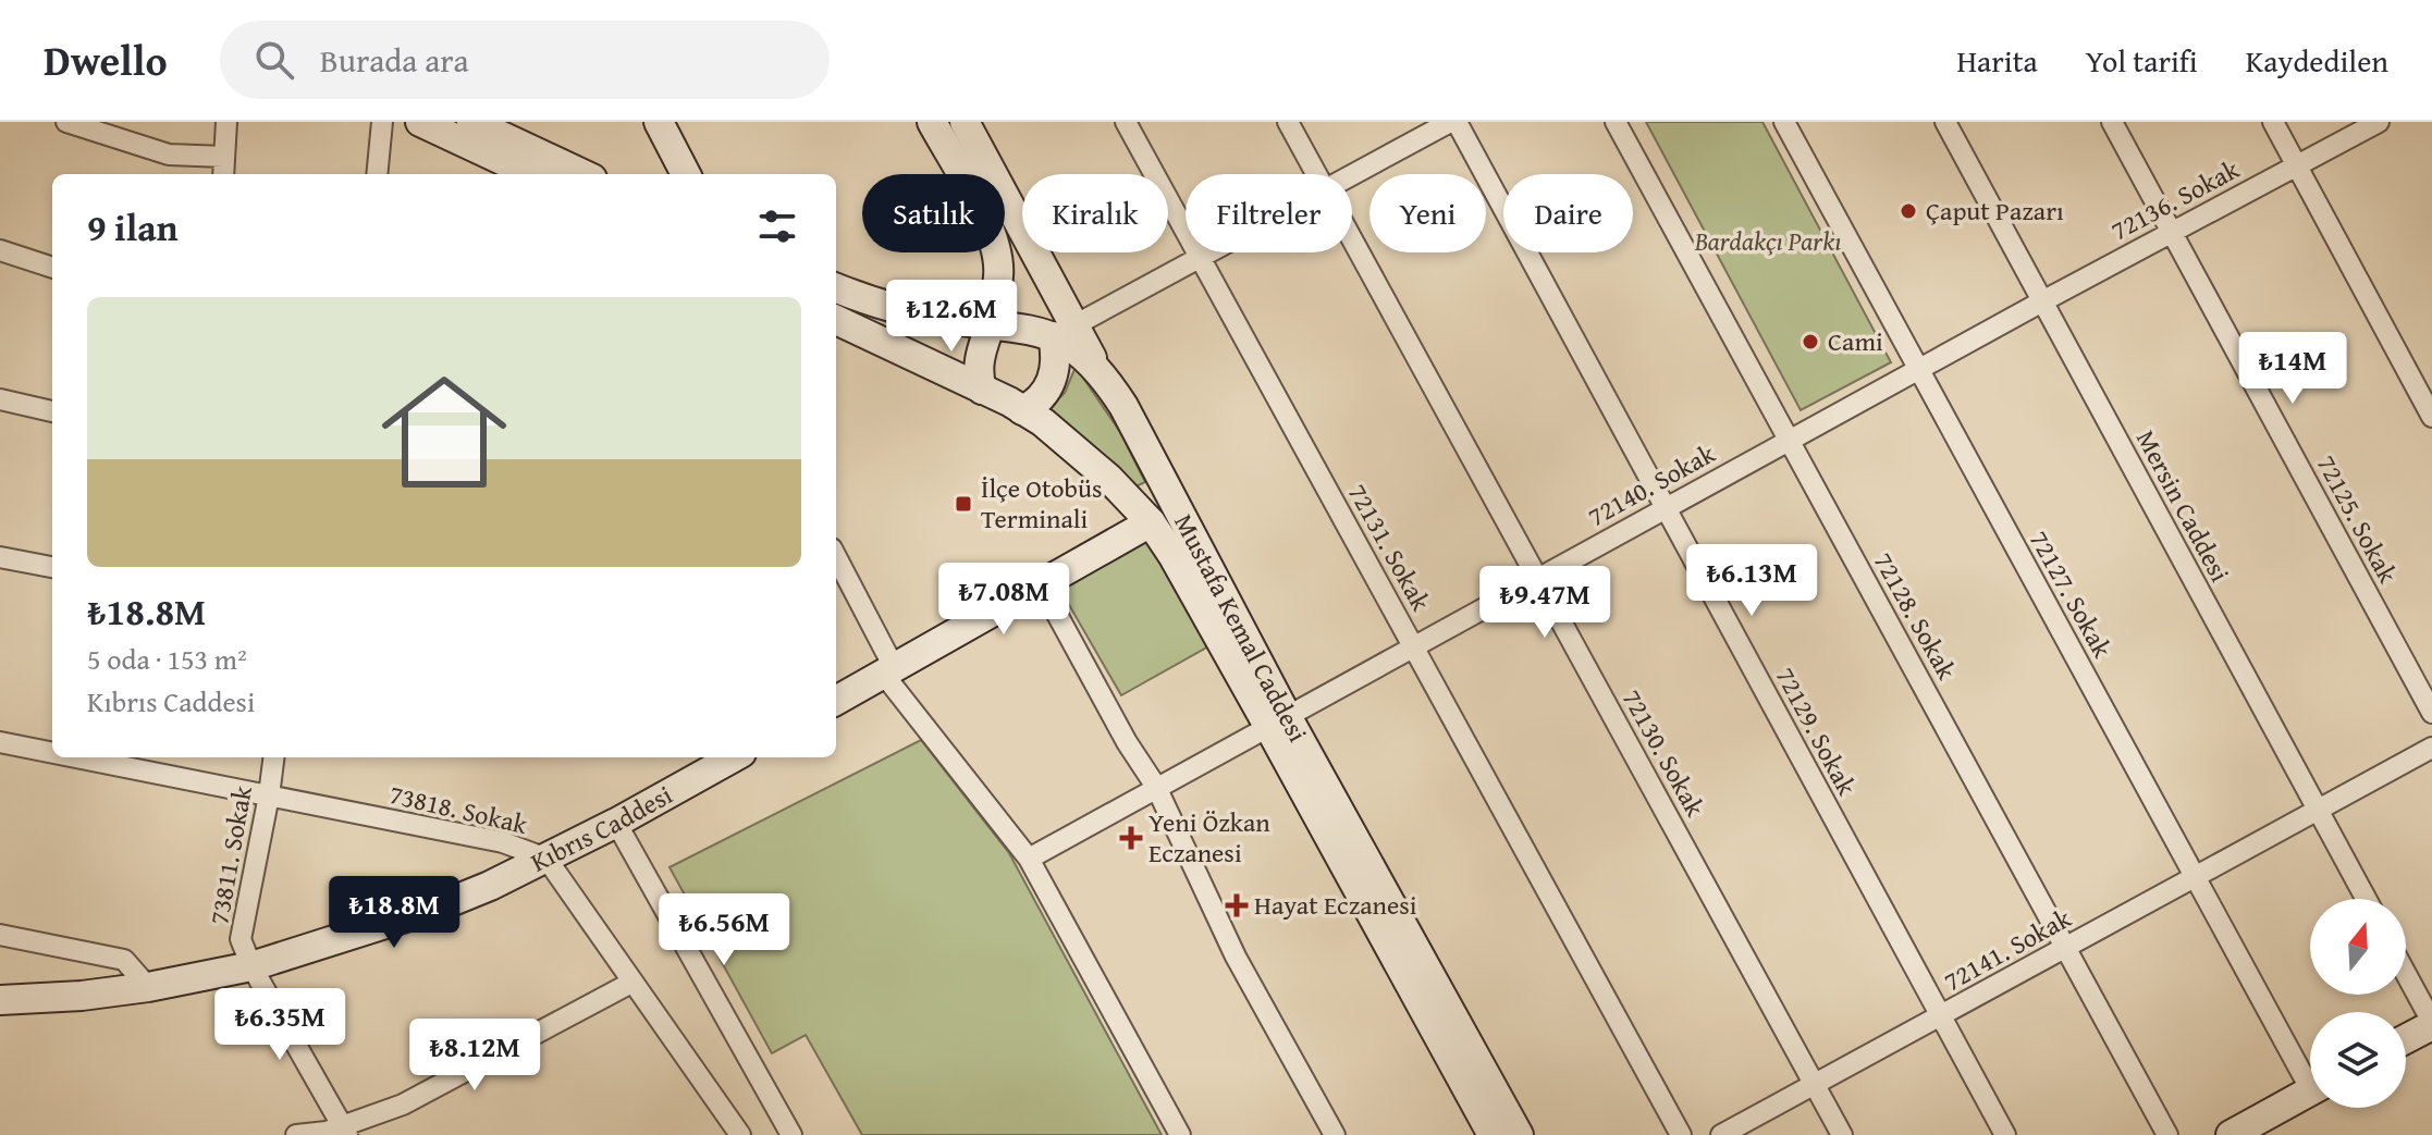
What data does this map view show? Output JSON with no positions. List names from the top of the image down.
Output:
{
  "streets": {
    "main road": ["Mustafa Kemal Caddesi", "Kıbrıs Caddesi"],
    "street": [
      "72136. Sokak",
      "72140. Sokak",
      "Mersin Caddesi",
      "72125. Sokak",
      "72131. Sokak",
      "72127. Sokak",
      "72128. Sokak",
      "72129. Sokak",
      "72130. Sokak",
      "73818. Sokak",
      "73811. Sokak",
      "72141. Sokak"
    ]
  },
  "crossings": [
    ["72136. Sokak", "72140. Sokak"],
    ["72136. Sokak", "Mersin Caddesi"],
    ["72136. Sokak", "72125. Sokak"],
    ["72140. Sokak", "Mersin Caddesi"],
    ["72140. Sokak", "72131. Sokak"],
    ["72140. Sokak", "72127. Sokak"],
    ["72140. Sokak", "72128. Sokak"],
    ["72140. Sokak", "Mustafa Kemal Caddesi"],
    ["72140. Sokak", "72129. Sokak"],
    ["72140. Sokak", "72130. Sokak"],
    ["Mersin Caddesi", "72141. Sokak"],
    ["72127. Sokak", "72141. Sokak"],
    ["72128. Sokak", "72141. Sokak"],
    ["72129. Sokak", "72141. Sokak"],
    ["72130. Sokak", "72141. Sokak"],
    ["73818. Sokak", "Kıbrıs Caddesi"],
    ["73818. Sokak", "73811. Sokak"],
    ["Kıbrıs Caddesi", "73811. Sokak"]
  ],
  "parks": ["Bardakçı Parkı"],
  "places": {
    "other": ["Çaput Pazarı", "Cami"],
    "transit": ["İlçe Otobüs Terminali"],
    "health": ["Yeni Özkan Eczanesi", "Hayat Eczanesi"]
  },
  "north": "top",
  "page": {
    "header": "Dwello",
    "search": "Burada ara",
    "nav": ["Harita", "Yol tarifi", "Kaydedilen"],
    "chip": [
      "Satılık",
      "Kiralık",
      "Filtreler",
      "Yeni",
      "Daire"
    ],
    "heading": "9 ilan",
    "list": [
      {
        "name": "₺18.8M",
        "note": "5 oda · 153 m² · Kıbrıs Caddesi"
      }
    ],
    "price": [
      "₺12.6M",
      "₺14M",
      "₺6.13M",
      "₺7.08M",
      "₺9.47M",
      "₺18.8M",
      "₺6.56M",
      "₺6.35M",
      "₺8.12M"
    ]
  }
}
